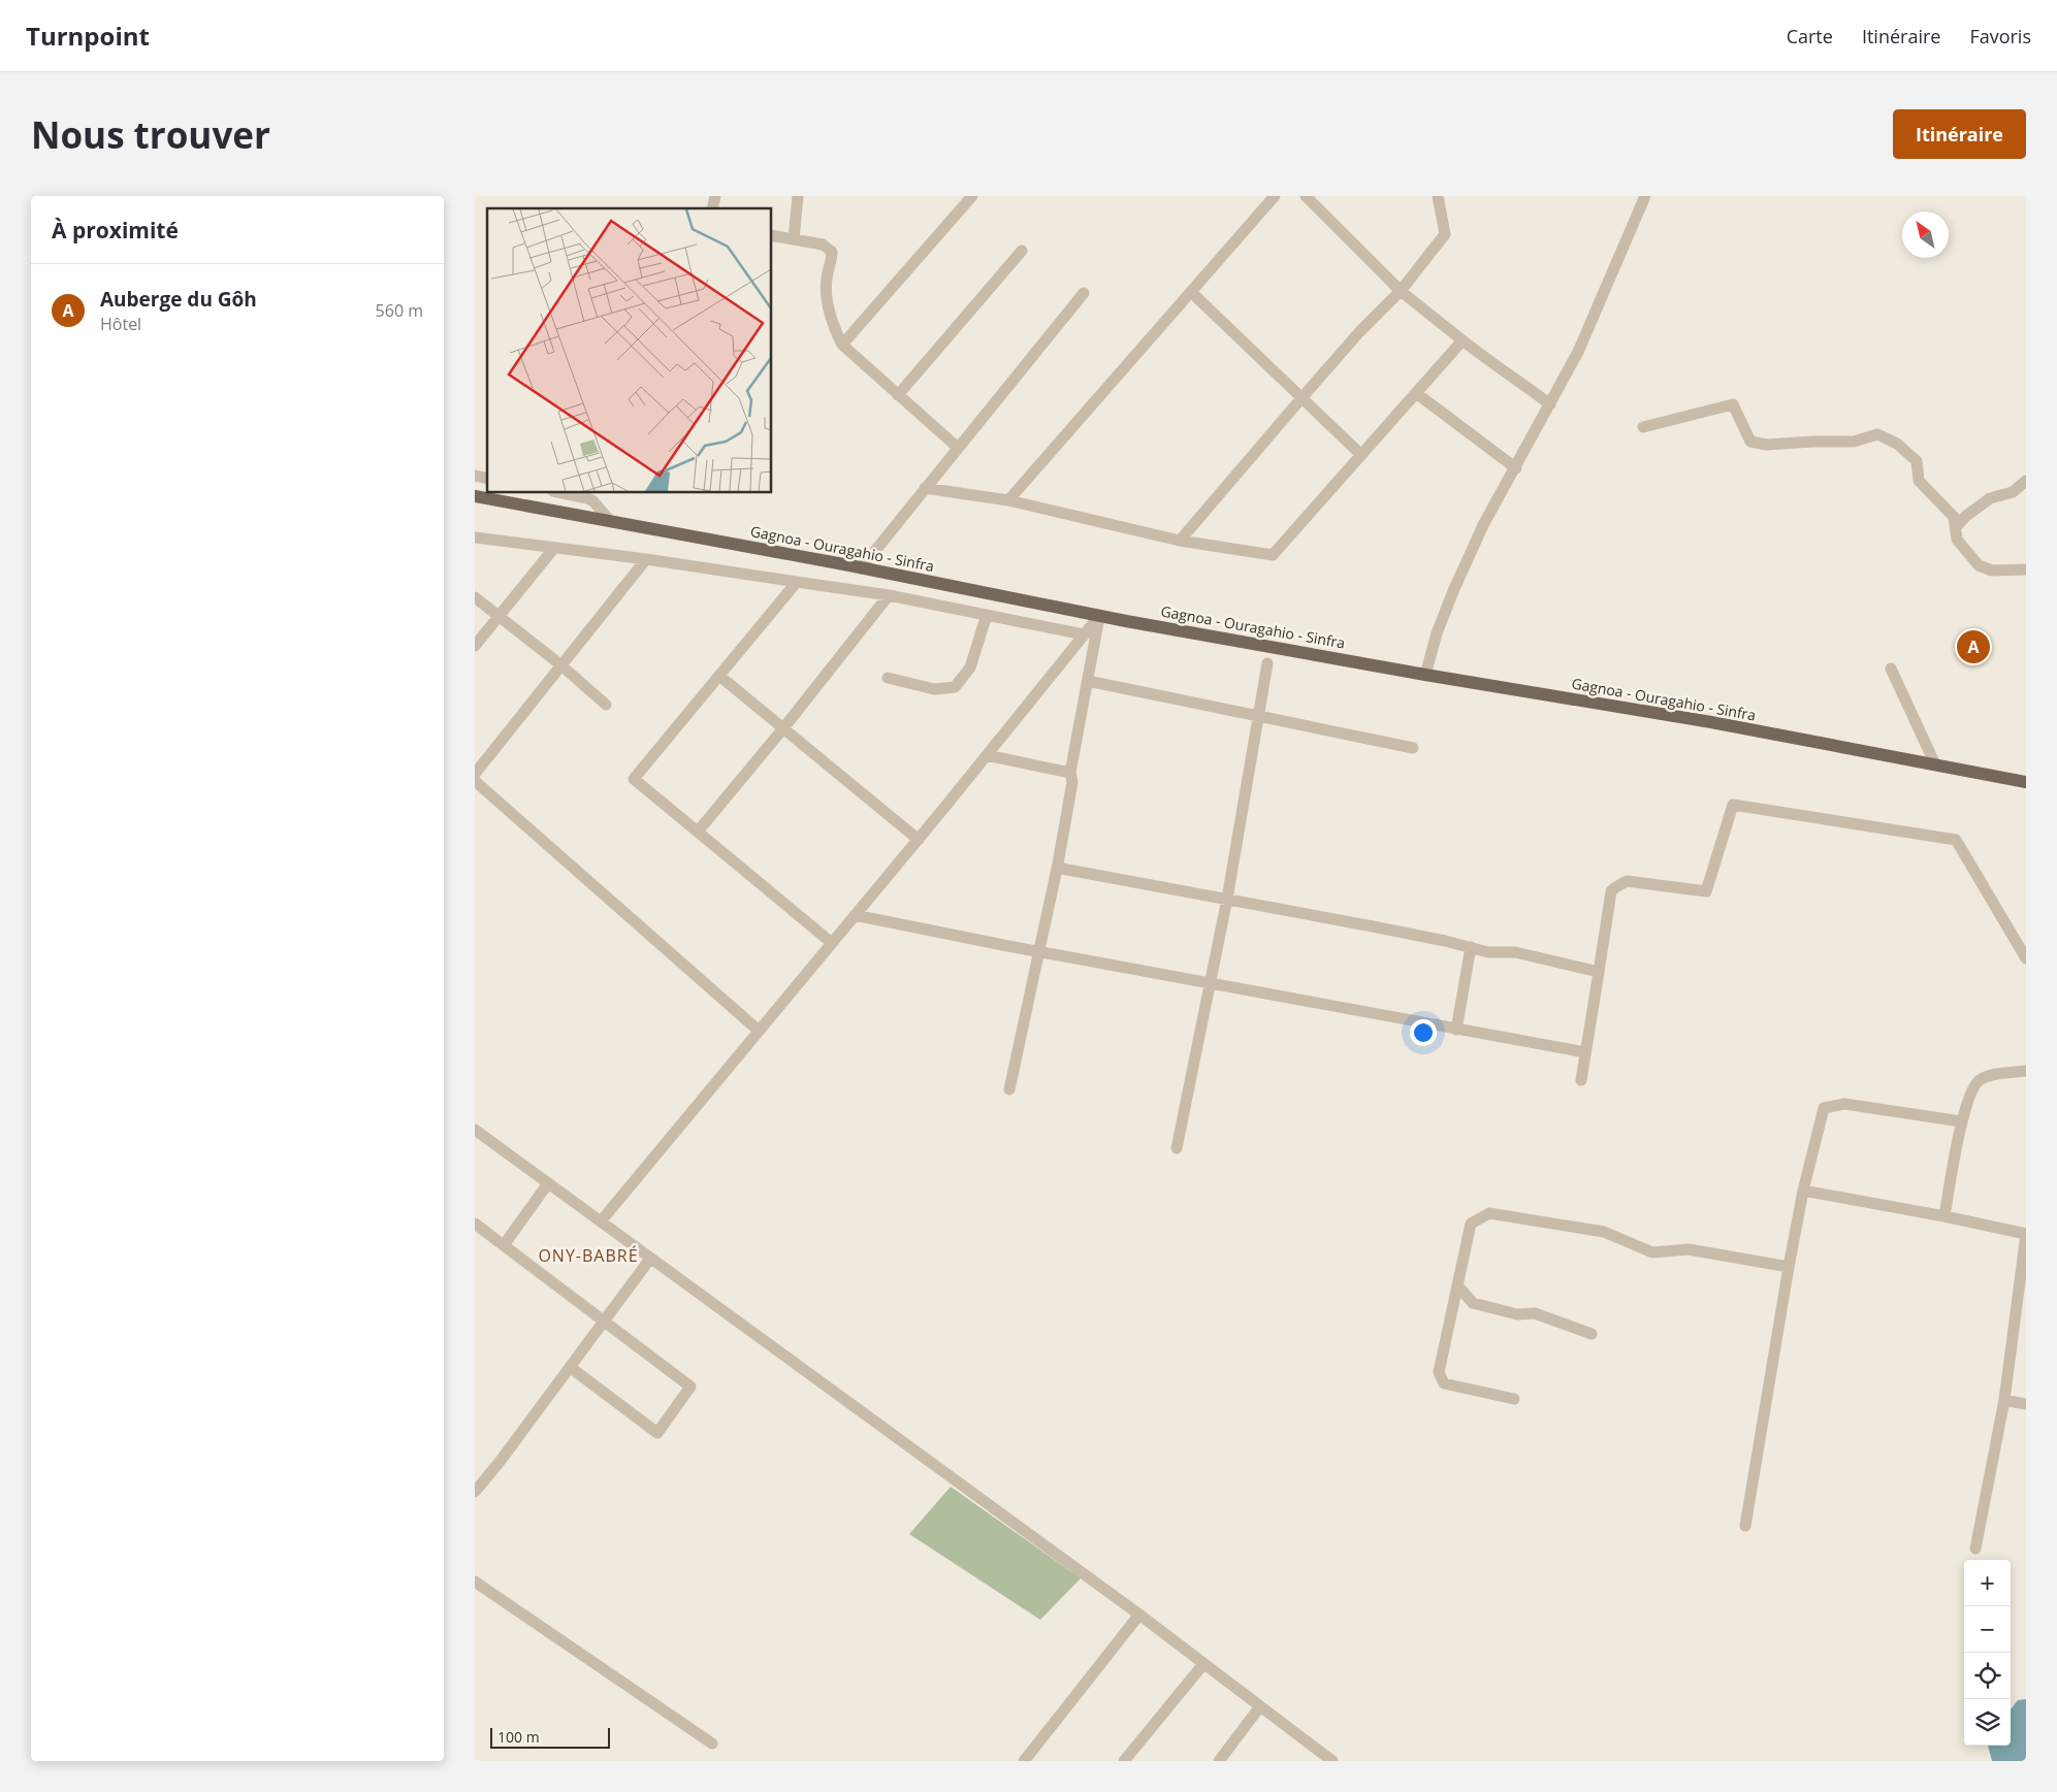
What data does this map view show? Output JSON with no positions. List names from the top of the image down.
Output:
{
  "streets": {
    "main road": ["Gagnoa - Ouragahio - Sinfra"]
  },
  "districts": ["ONY-BABRÉ"],
  "scale_bar": "100 m",
  "north": "top left",
  "page": {
    "header": "Turnpoint",
    "nav": ["Carte", "Itinéraire", "Favoris"],
    "buttons": "Itinéraire",
    "title": "Nous trouver",
    "heading": "À proximité",
    "list": [
      {
        "mark": "A",
        "name": "Auberge du Gôh",
        "note": "Hôtel",
        "value": "560 m"
      }
    ],
    "pins": "A",
    "map_buttons": ["+", "−"],
    "scale": "100 m"
  }
}
